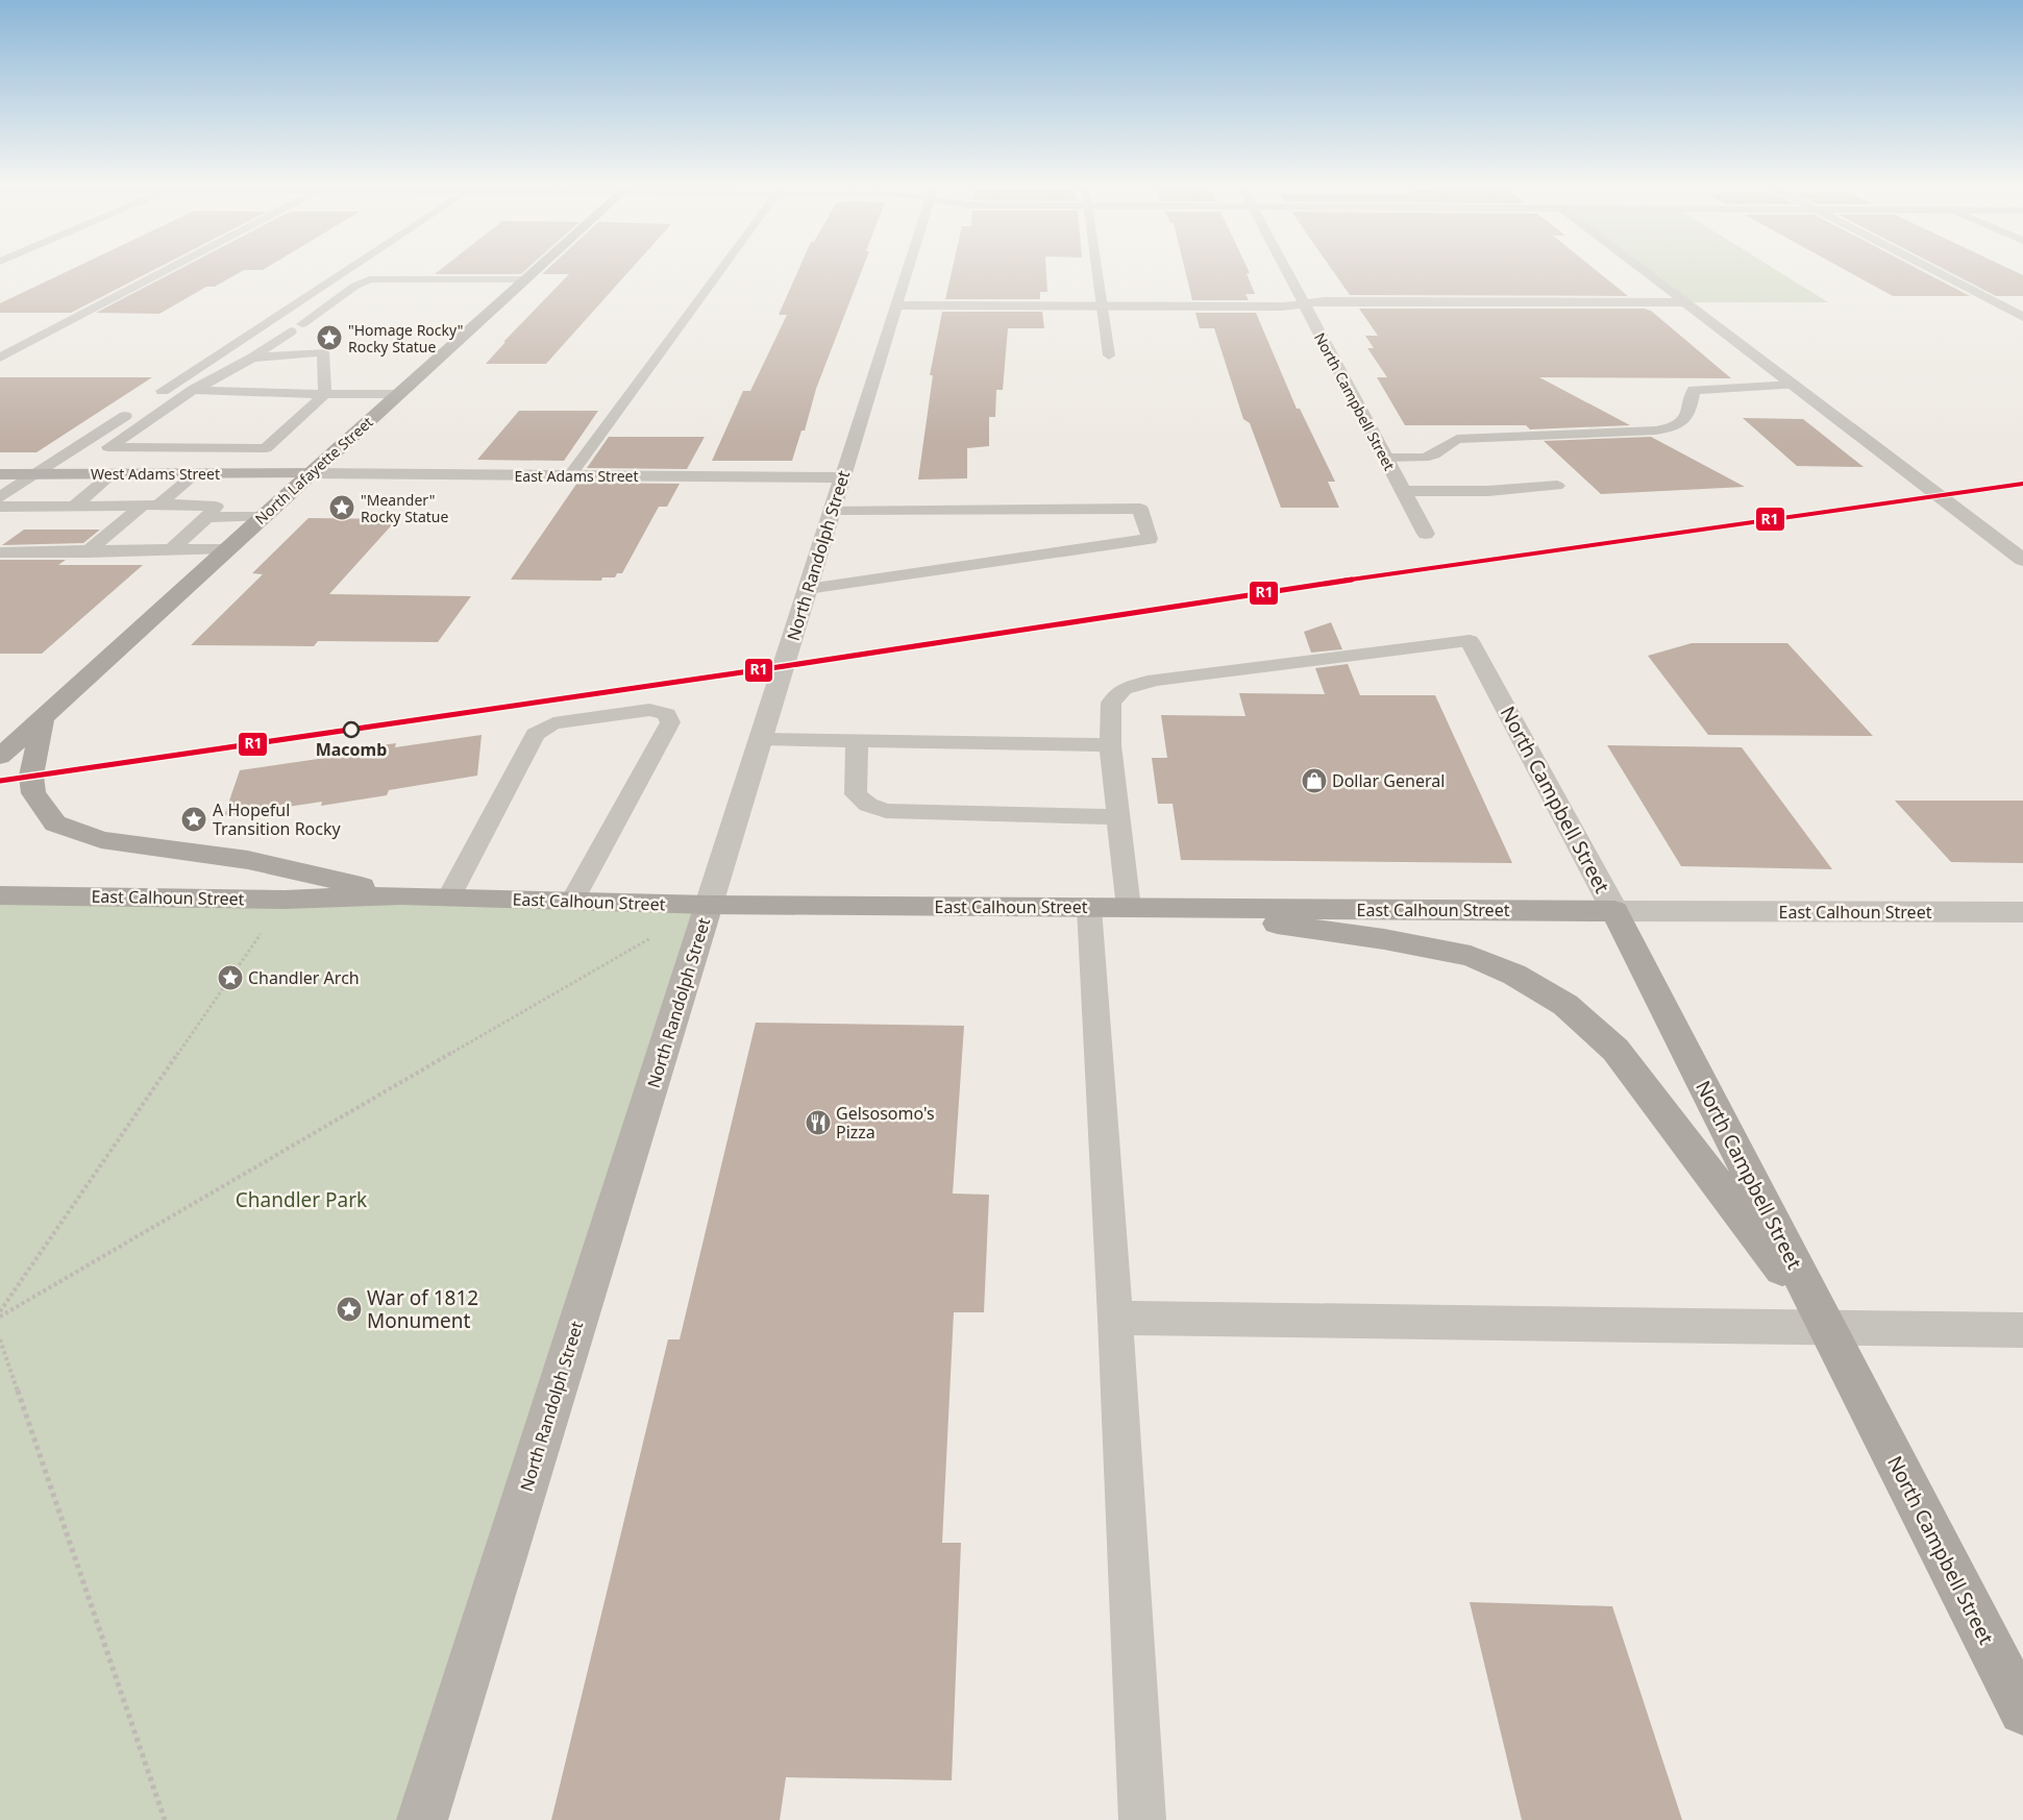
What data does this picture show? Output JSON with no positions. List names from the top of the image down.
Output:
{
  "streets": {
    "highway": ["North Campbell Street", "North Lafayette Street", "East Calhoun Street"],
    "street": ["West Adams Street", "East Adams Street", "North Randolph Street"]
  },
  "crossings": [
    ["North Campbell Street", "East Calhoun Street"],
    ["North Lafayette Street", "West Adams Street"],
    ["North Lafayette Street", "East Adams Street"],
    ["West Adams Street", "East Adams Street"],
    ["East Adams Street", "North Randolph Street"],
    ["North Randolph Street", "East Calhoun Street"]
  ],
  "parks": ["Chandler Park"],
  "places": {
    "place": [
      "\"Homage Rocky\" Rocky Statue",
      "\"Meander\" Rocky Statue",
      "A Hopeful Transition Rocky",
      "Chandler Arch",
      "War of 1812 Monument"
    ],
    "other": ["Macomb"],
    "shop": ["Dollar General"],
    "restaurant": ["Gelsosomo's Pizza"]
  },
  "lines": ["transit line R1"]
}
